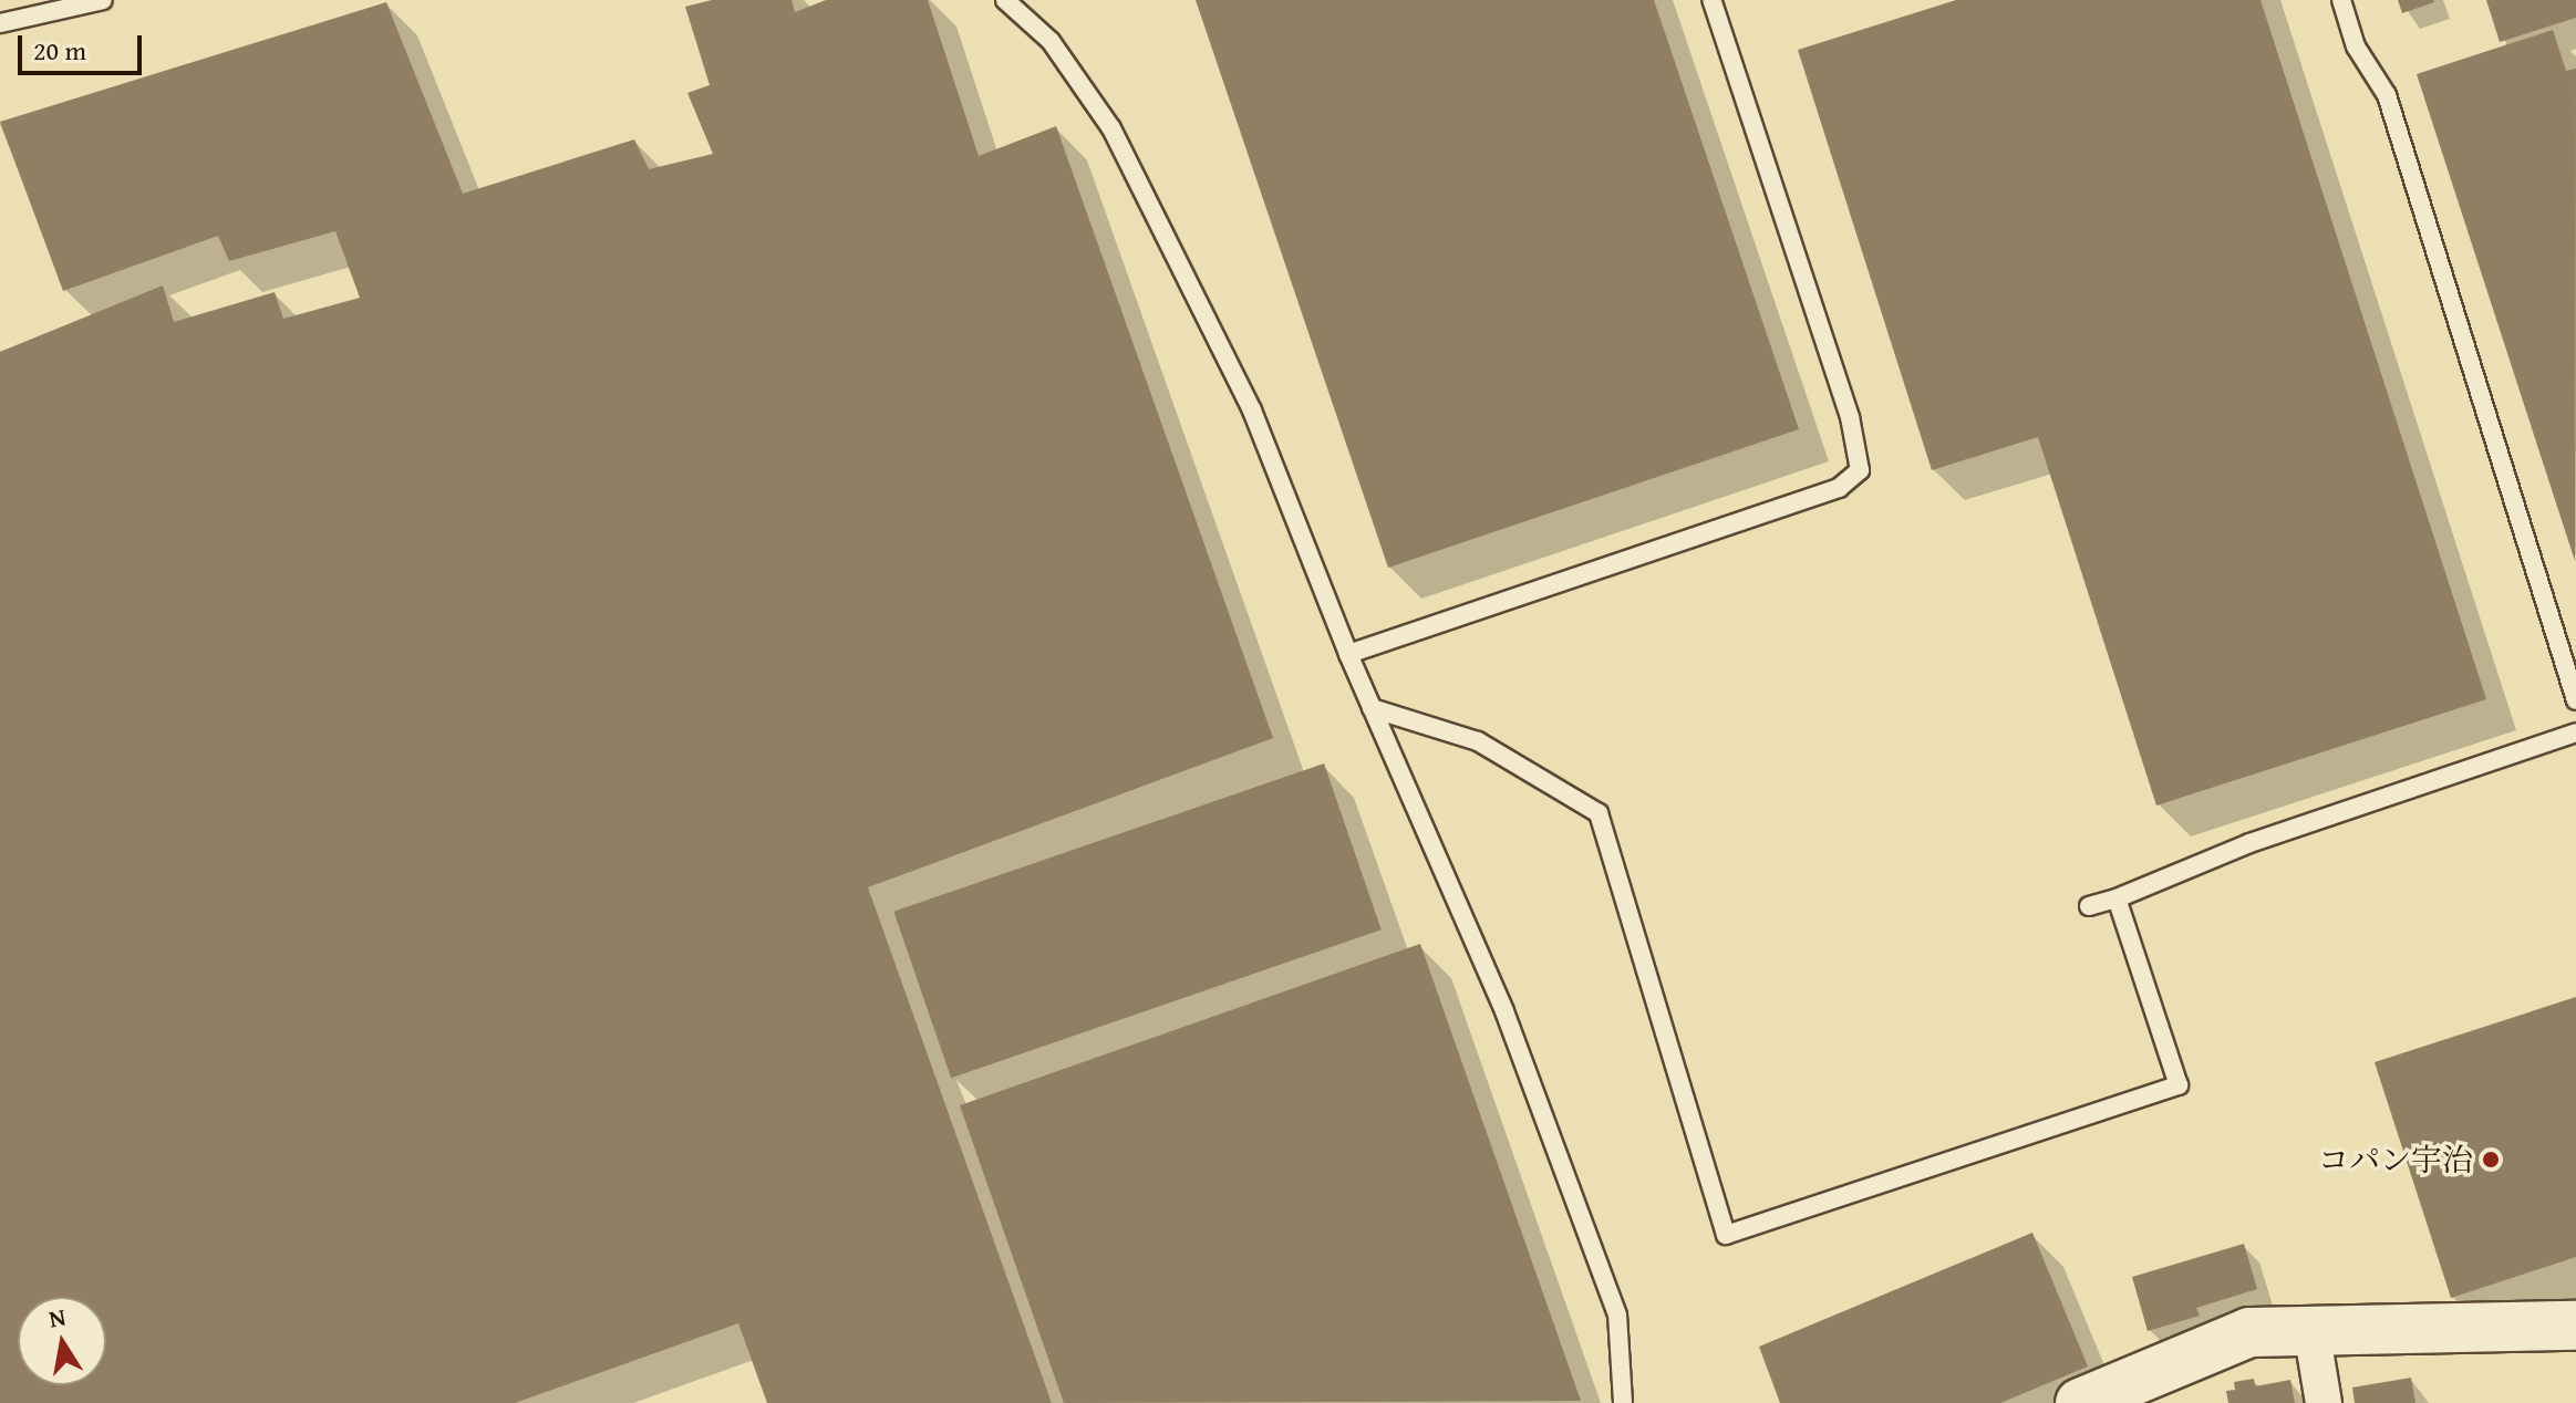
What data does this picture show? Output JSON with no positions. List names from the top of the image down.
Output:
{
  "places": ["コパン宇治"],
  "scale_bar": "20 m",
  "north": "top"
}
